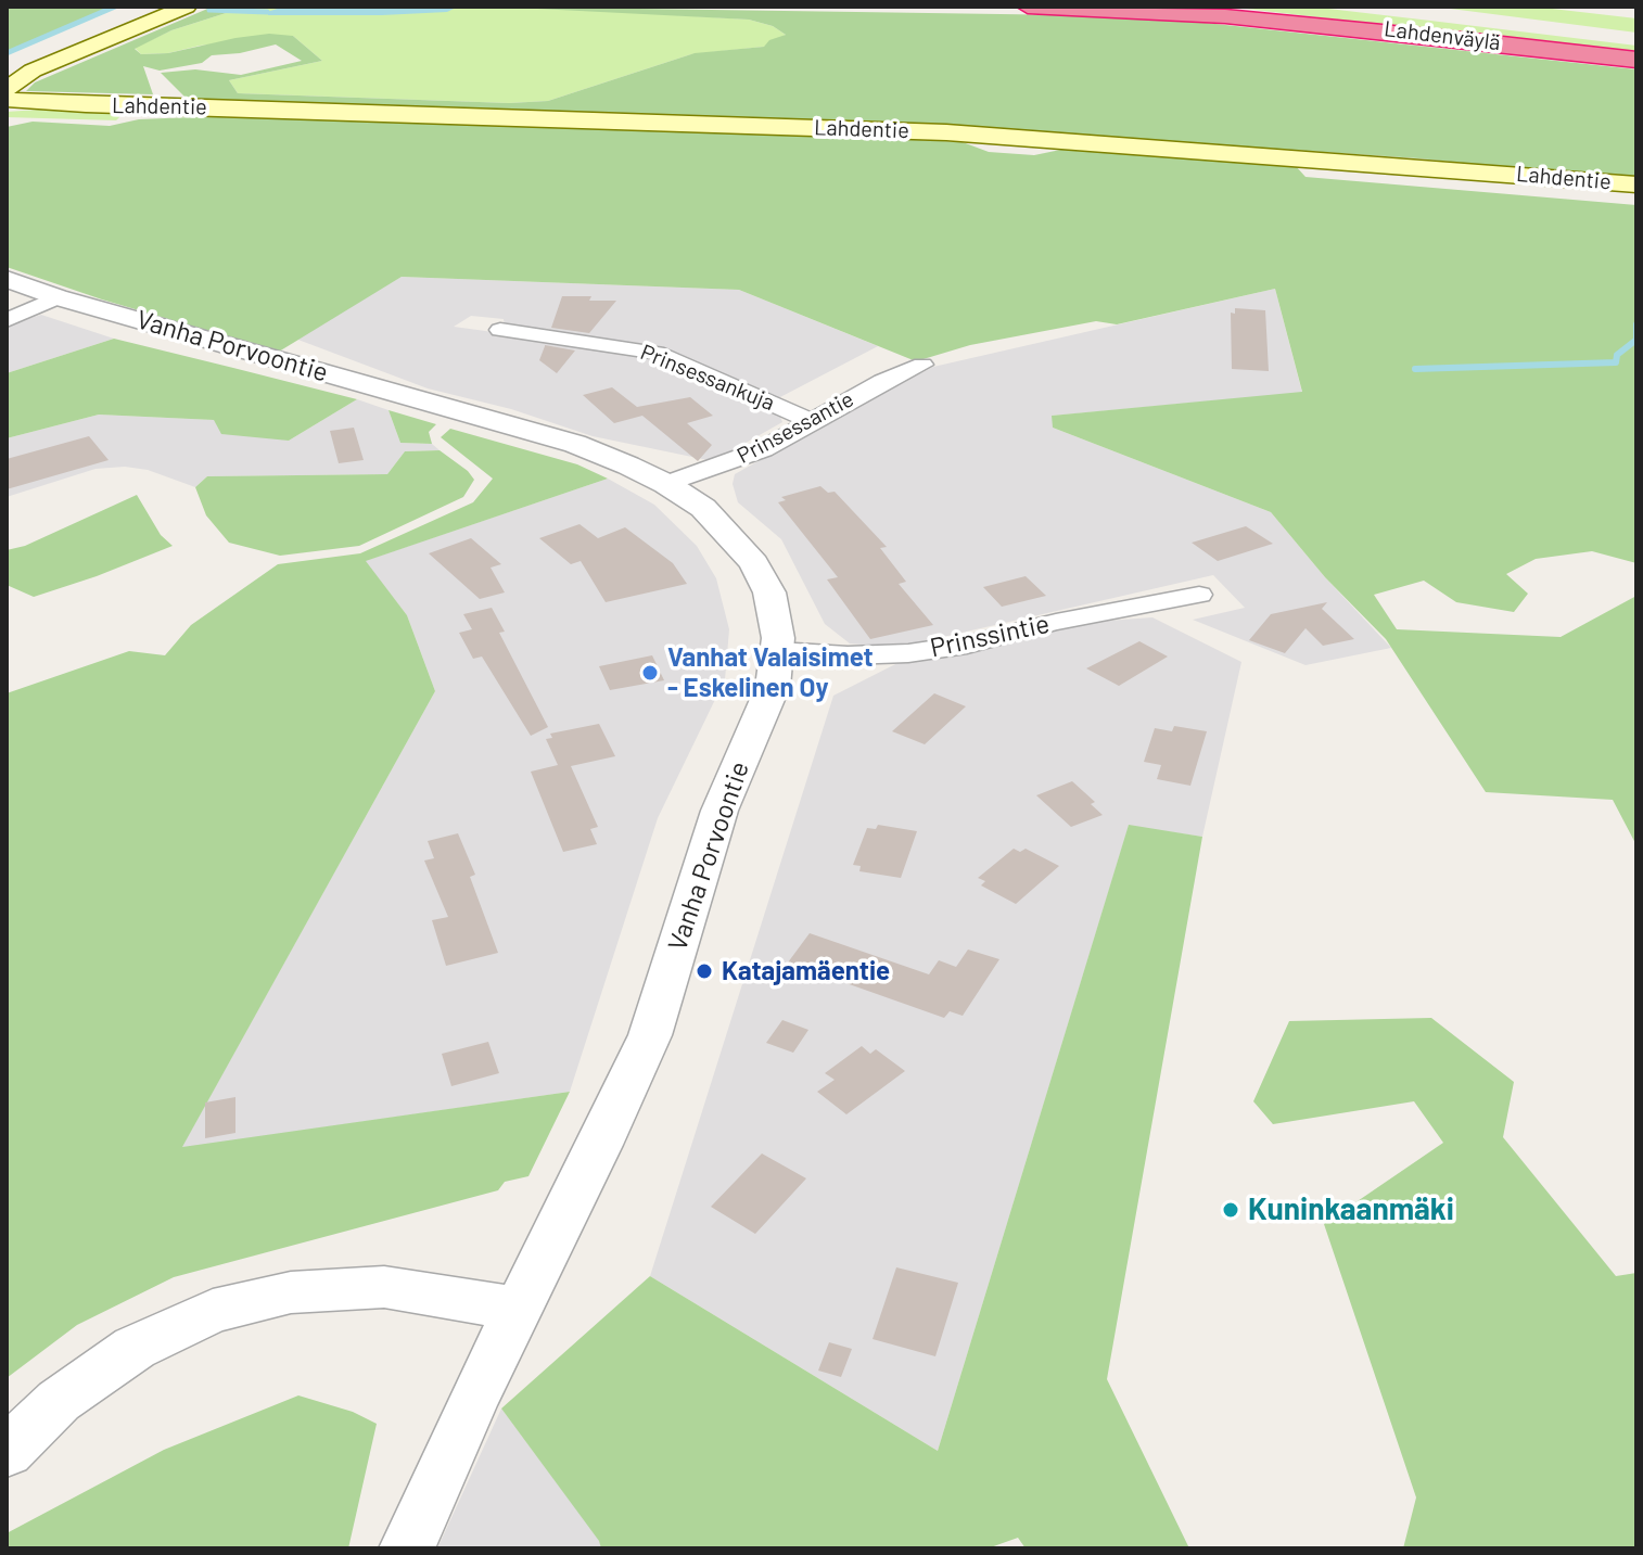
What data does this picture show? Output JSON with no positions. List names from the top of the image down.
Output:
{
  "streets": {
    "highway": ["Lahdenväylä"],
    "main road": ["Lahdentie"],
    "street": [
      "Vanha Porvoontie",
      "Prinsessankuja",
      "Prinsessantie",
      "Prinssintie"
    ]
  },
  "crossings": [
    ["Vanha Porvoontie", "Prinsessantie"],
    ["Vanha Porvoontie", "Prinssintie"],
    ["Prinsessankuja", "Prinsessantie"]
  ],
  "places": ["Vanhat Valaisimet - Eskelinen Oy", "Katajamäentie", "Kuninkaanmäki"]
}
